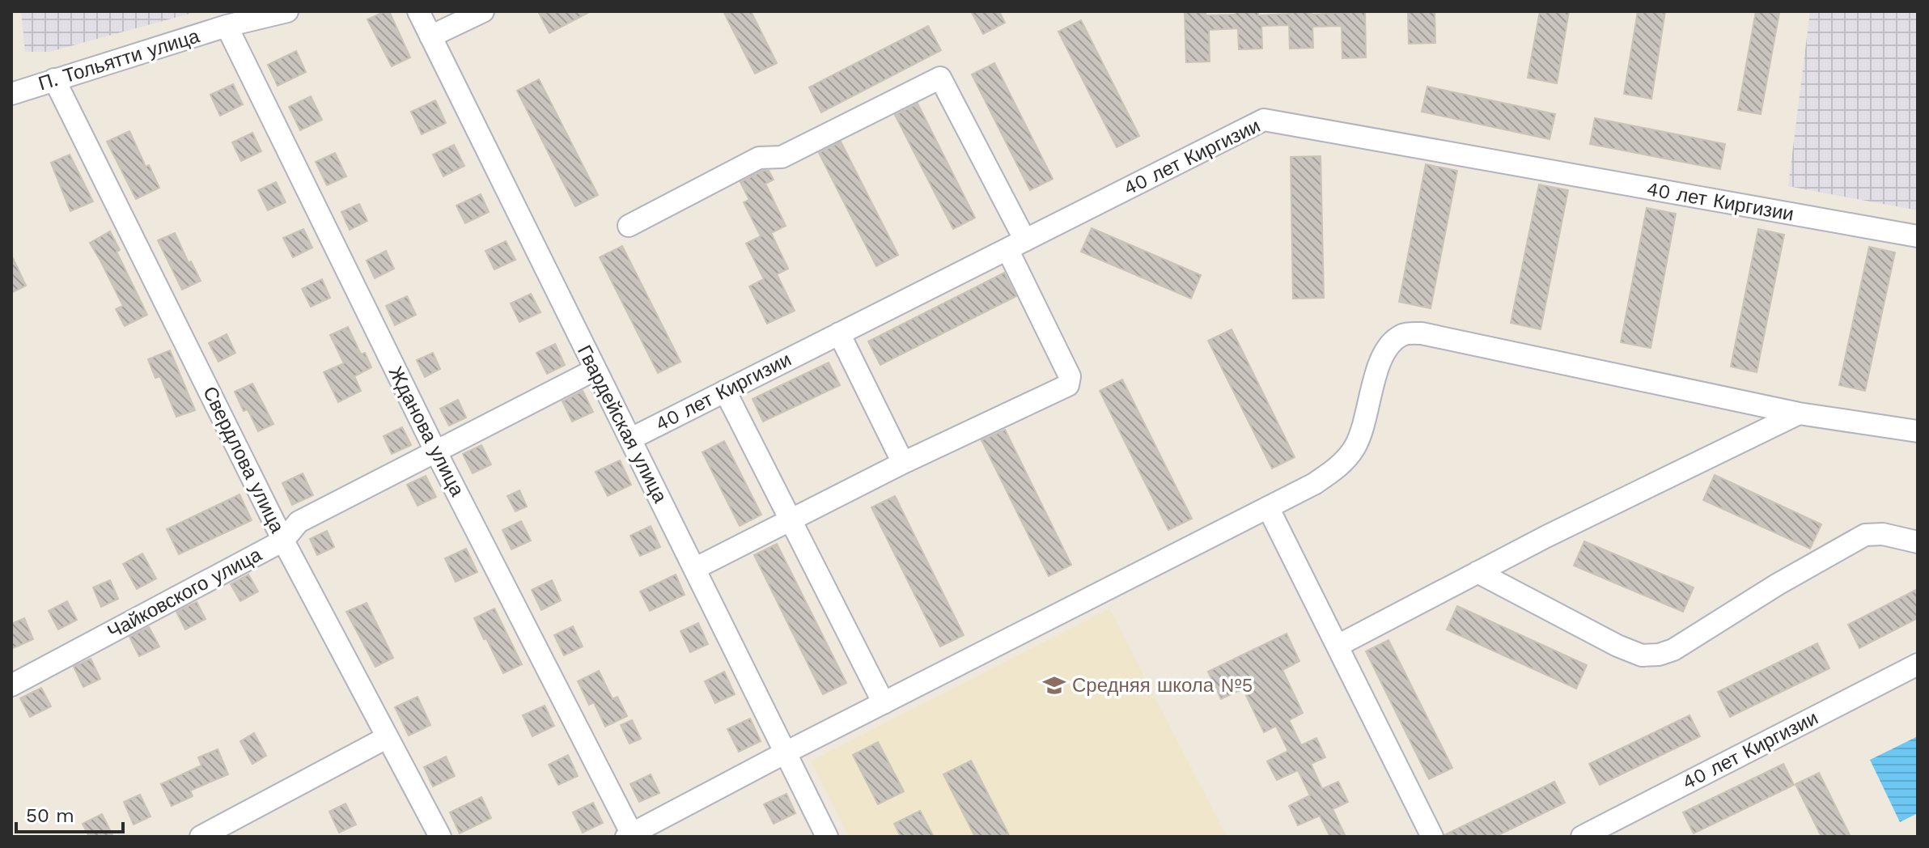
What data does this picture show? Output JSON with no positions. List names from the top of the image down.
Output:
{
  "streets": {
    "street": [
      "П. Тольятти улица",
      "40 лет Киргизии",
      "Гвардейская улица",
      "Жданова улица",
      "Свердлова улица",
      "Чайковского улица"
    ]
  },
  "crossings": [
    ["П. Тольятти улица", "Жданова улица"],
    ["П. Тольятти улица", "Свердлова улица"],
    ["40 лет Киргизии", "Гвардейская улица"],
    ["Гвардейская улица", "Чайковского улица"],
    ["Жданова улица", "Чайковского улица"],
    ["Свердлова улица", "Чайковского улица"]
  ],
  "places": {
    "school or university": ["Средняя школа №5"]
  },
  "scale_bar": "50 m"
}
